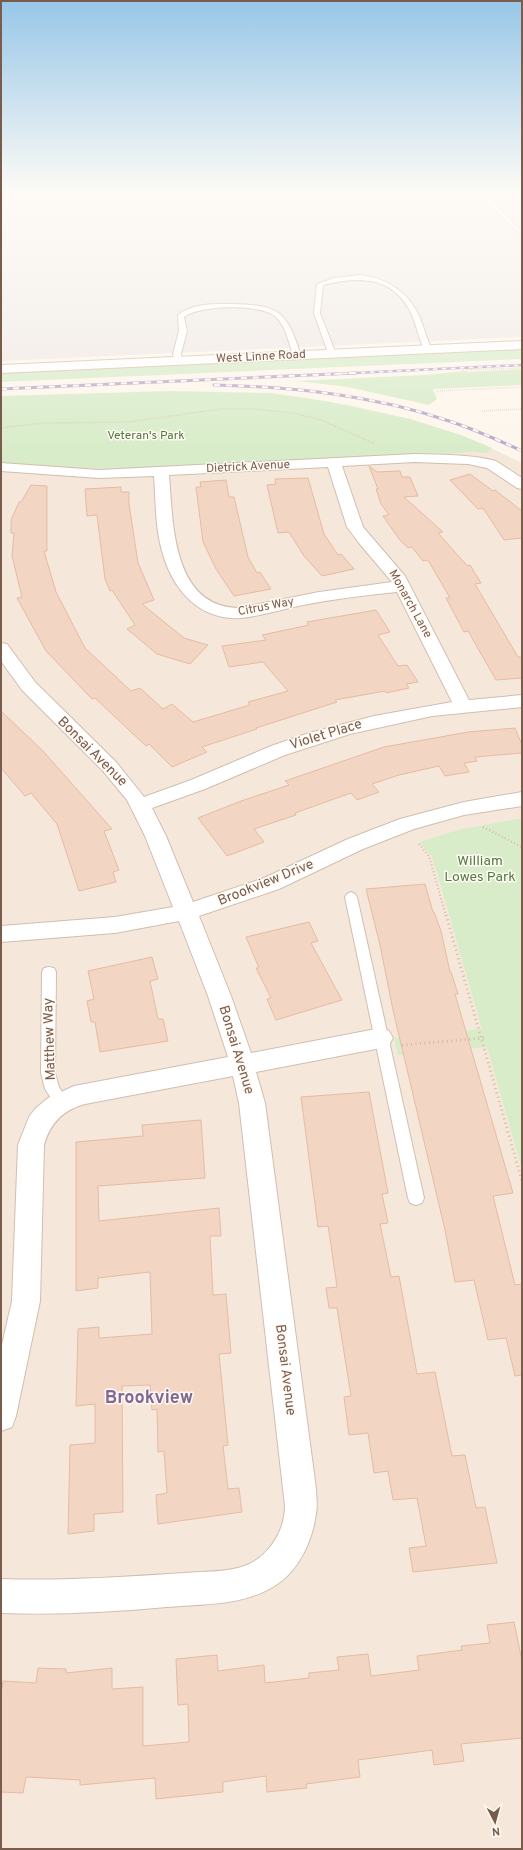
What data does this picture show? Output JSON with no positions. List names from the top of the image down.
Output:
{
  "streets": {
    "street": [
      "West Linne Road",
      "Dietrick Avenue",
      "Monarch Lane",
      "Citrus Way",
      "Violet Place",
      "Bonsai Avenue",
      "Brookview Drive"
    ],
    "lane": ["Matthew Way"]
  },
  "crossings": [
    ["Dietrick Avenue", "Monarch Lane"],
    ["Dietrick Avenue", "Citrus Way"],
    ["Monarch Lane", "Citrus Way"],
    ["Monarch Lane", "Violet Place"],
    ["Violet Place", "Bonsai Avenue"],
    ["Bonsai Avenue", "Brookview Drive"]
  ],
  "districts": ["Brookview"],
  "parks": ["Veteran's Park", "William Lowes Park"],
  "north": "bottom"
}
